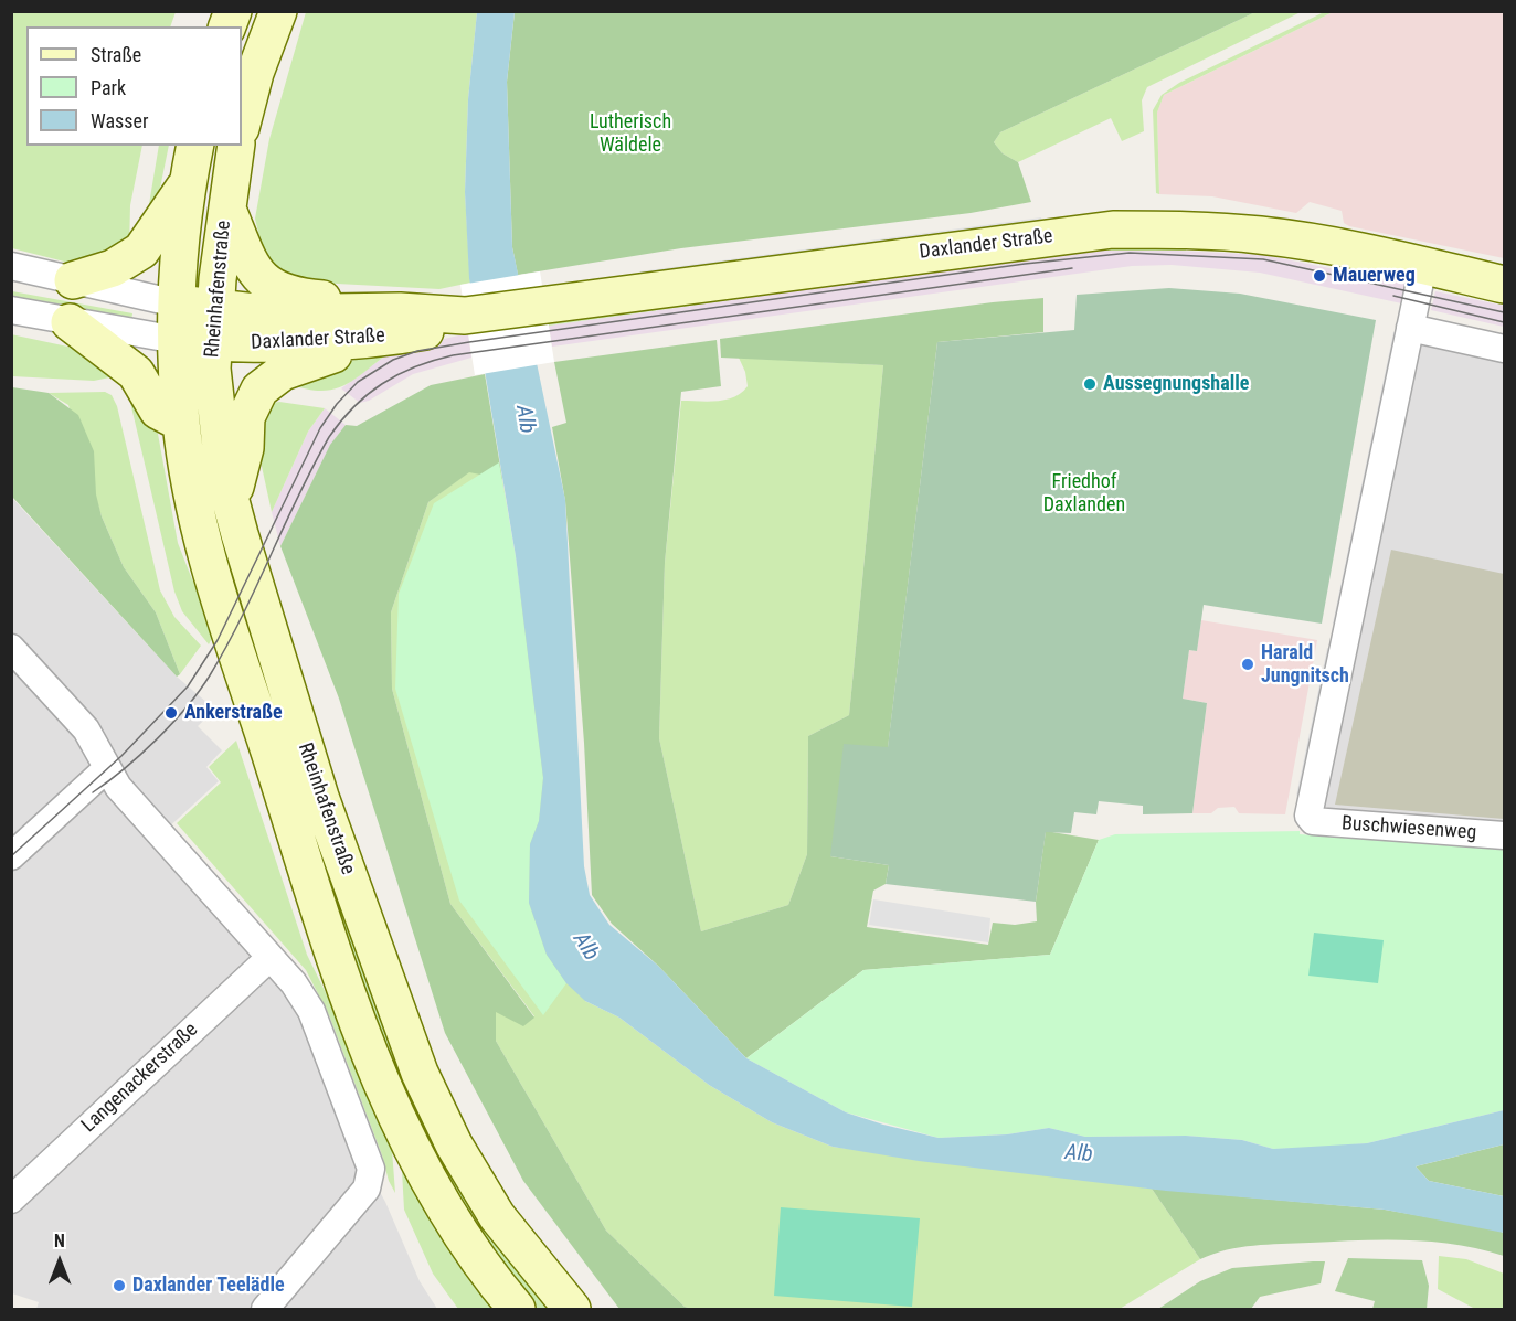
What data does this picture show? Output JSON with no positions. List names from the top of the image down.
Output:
{
  "streets": {
    "main road": ["Daxlander Straße", "Rheinhafenstraße"],
    "street": ["Buschwiesenweg", "Langenackerstraße"]
  },
  "crossings": [
    ["Daxlander Straße", "Rheinhafenstraße"]
  ],
  "water": ["Alb"],
  "parks": ["Lutherisch Wäldele", "Friedhof Daxlanden"],
  "places": [
    "Mauerweg",
    "Aussegnungshalle",
    "Harald Jungnitsch",
    "Ankerstraße",
    "Daxlander Teelädle"
  ],
  "legend": ["Straße", "Park", "Wasser"],
  "north": "top"
}
